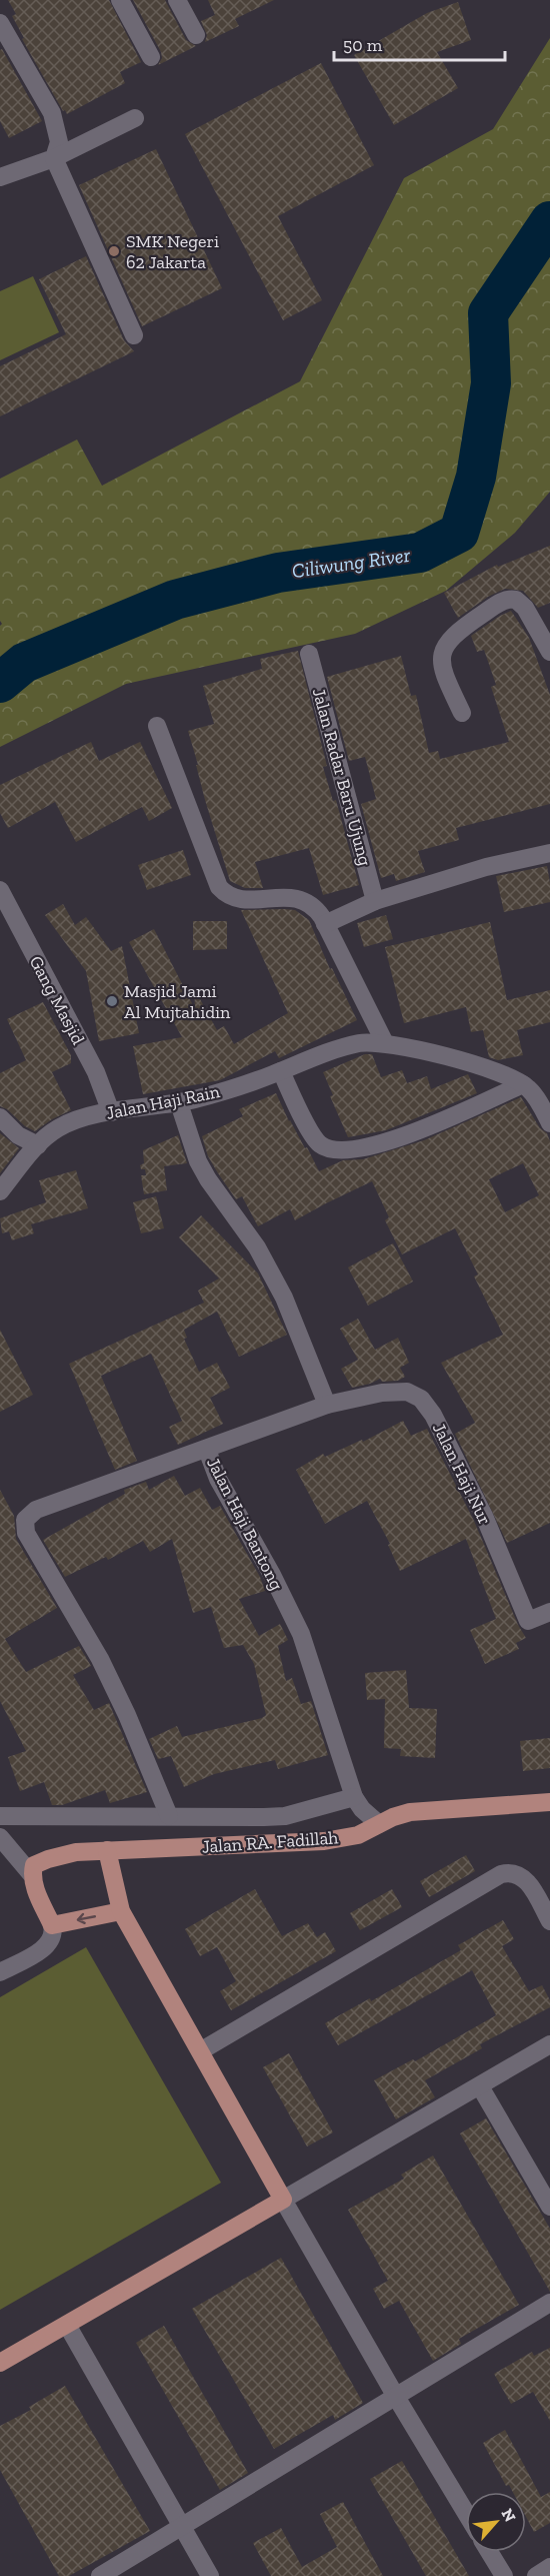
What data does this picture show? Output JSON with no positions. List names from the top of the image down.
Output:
{
  "streets": {
    "main road": ["Jalan RA. Fadillah"],
    "street": [
      "Jalan Radar Baru Ujung",
      "Gang Masjid",
      "Jalan Haji Rain",
      "Jalan Haji Nur",
      "Jalan Haji Bantong"
    ]
  },
  "crossings": [
    ["Gang Masjid", "Jalan Haji Rain"],
    ["Jalan Haji Nur", "Jalan Haji Bantong"],
    ["Jalan Haji Bantong", "Jalan RA. Fadillah"]
  ],
  "water": ["Ciliwung River"],
  "places": ["SMK Negeri 62 Jakarta", "Masjid Jami Al Mujtahidin"],
  "scale_bar": "50 m",
  "north": "top right"
}
